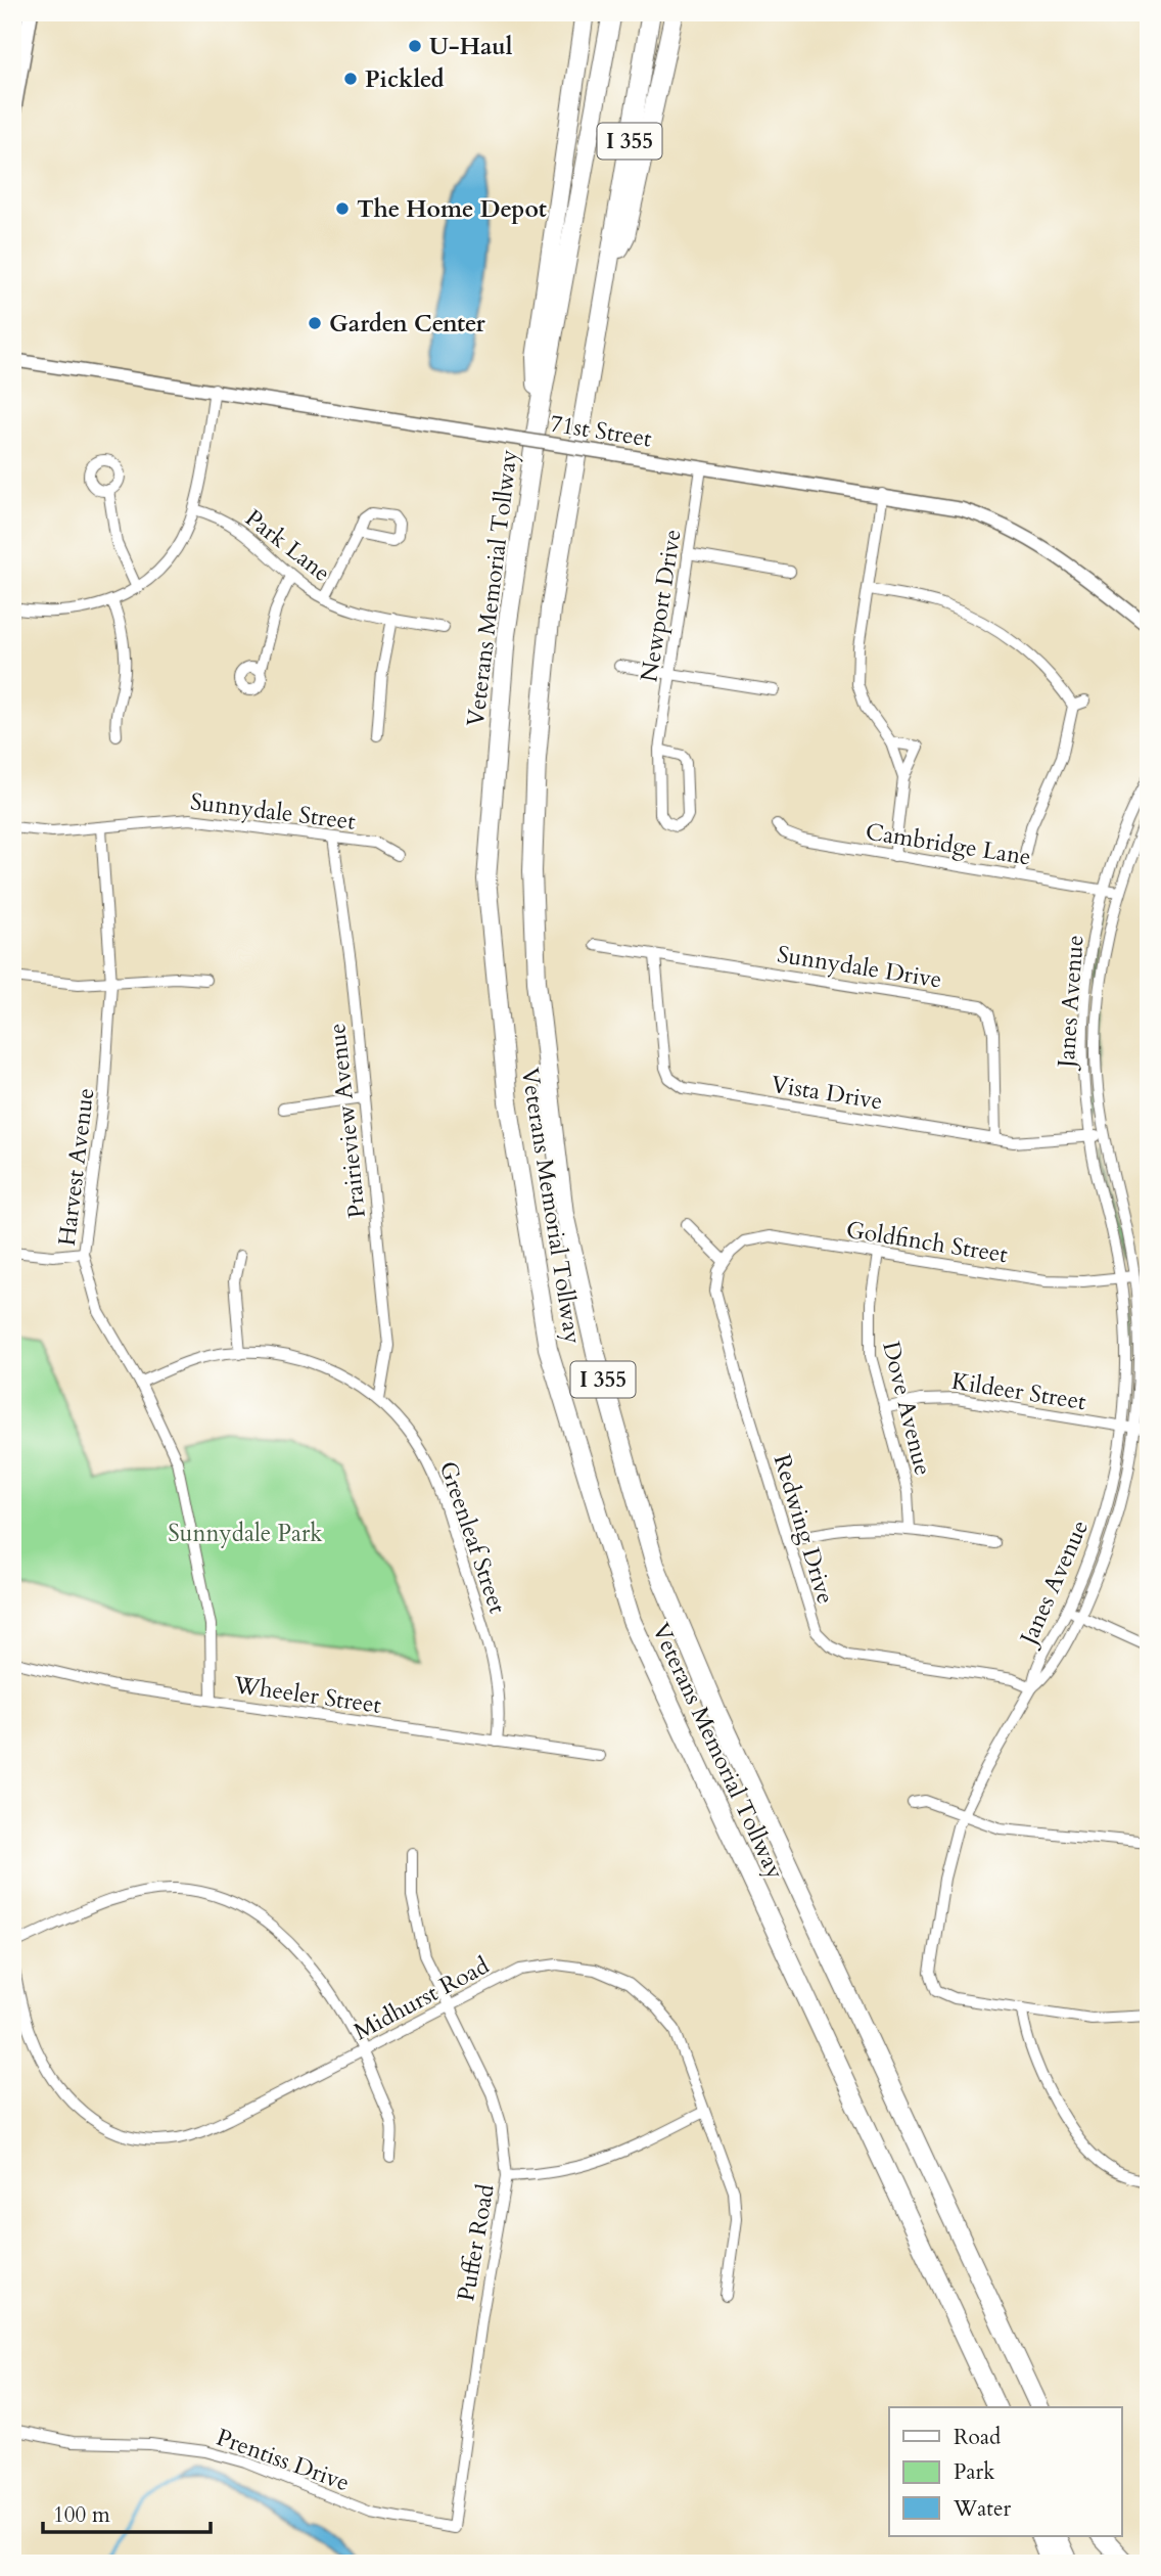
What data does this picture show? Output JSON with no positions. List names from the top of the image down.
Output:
{
  "streets": {
    "highway": ["I 355", "Veterans Memorial Tollway"],
    "street": [
      "71st Street",
      "Park Lane",
      "Newport Drive",
      "Sunnydale Street",
      "Cambridge Lane",
      "Sunnydale Drive",
      "Janes Avenue",
      "Vista Drive",
      "Prairieview Avenue",
      "Harvest Avenue",
      "Goldfinch Street",
      "Kildeer Street",
      "Dove Avenue",
      "Redwing Drive",
      "Greenleaf Street",
      "Wheeler Street",
      "Midhurst Road",
      "Puffer Road",
      "Prentiss Drive"
    ]
  },
  "crossings": [
    ["71st Street", "Newport Drive"],
    ["Sunnydale Street", "Prairieview Avenue"],
    ["Sunnydale Street", "Harvest Avenue"],
    ["Cambridge Lane", "Janes Avenue"],
    ["Sunnydale Drive", "Vista Drive"],
    ["Janes Avenue", "Vista Drive"],
    ["Janes Avenue", "Goldfinch Street"],
    ["Janes Avenue", "Kildeer Street"],
    ["Janes Avenue", "Redwing Drive"],
    ["Prairieview Avenue", "Greenleaf Street"],
    ["Harvest Avenue", "Greenleaf Street"],
    ["Harvest Avenue", "Wheeler Street"],
    ["Goldfinch Street", "Dove Avenue"],
    ["Goldfinch Street", "Redwing Drive"],
    ["Kildeer Street", "Dove Avenue"],
    ["Greenleaf Street", "Wheeler Street"],
    ["Midhurst Road", "Puffer Road"],
    ["Puffer Road", "Prentiss Drive"]
  ],
  "parks": ["Sunnydale Park"],
  "places": [
    "U-Haul",
    "Pickled",
    "The Home Depot",
    "Garden Center"
  ],
  "legend": ["Road", "Park", "Water"],
  "scale_bar": "100 m"
}
